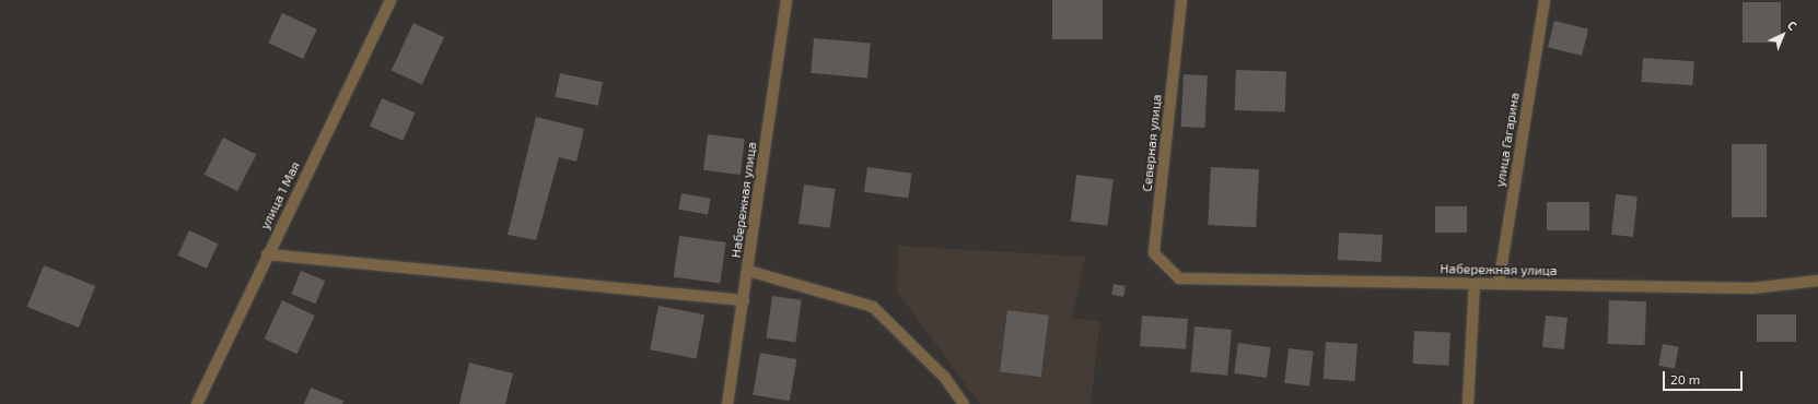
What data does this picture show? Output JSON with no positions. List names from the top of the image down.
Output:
{
  "streets": {
    "street": [
      "улица Гагарина",
      "Северная улица",
      "улица 1 Мая",
      "Набережная улица"
    ]
  },
  "crossings": [
    ["улица Гагарина", "Набережная улица"],
    ["Северная улица", "Набережная улица"]
  ],
  "scale_bar": "20 m",
  "north": "top right"
}
